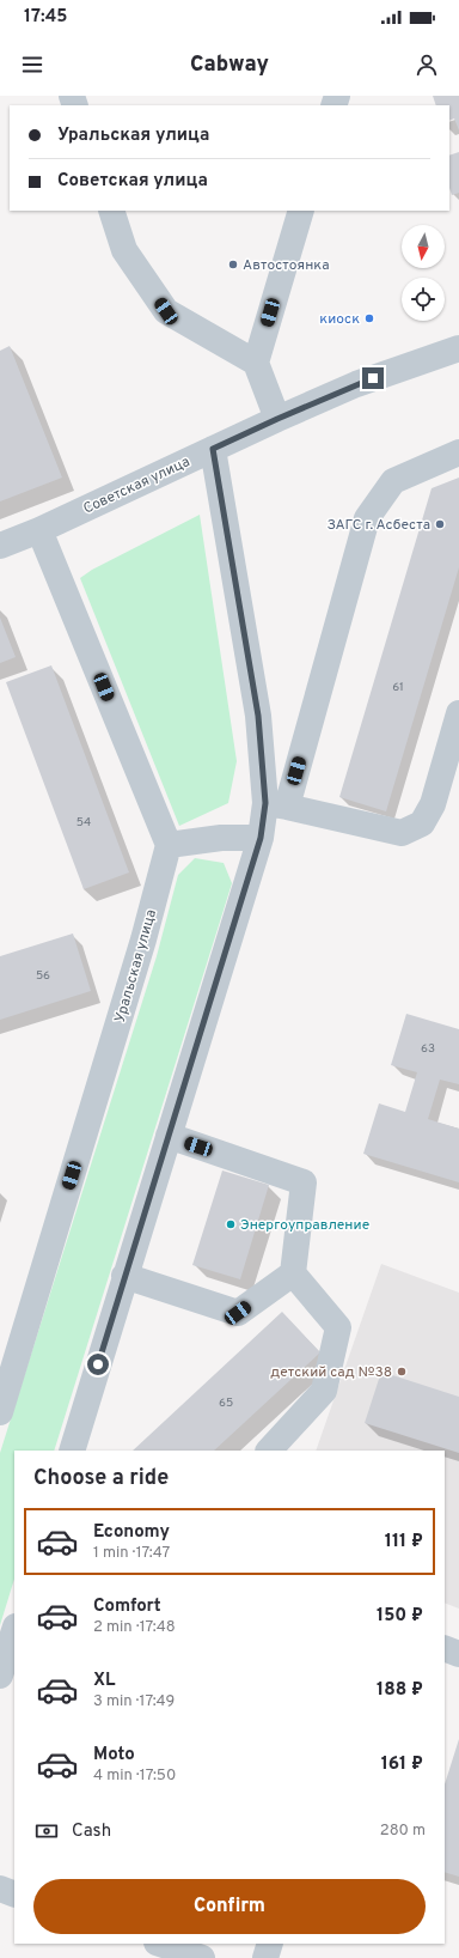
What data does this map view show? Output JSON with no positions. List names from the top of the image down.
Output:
{
  "streets": {
    "street": ["Советская улица", "Уральская улица"]
  },
  "places": [
    "Автостоянка",
    "киоск",
    "ЗАГС г. Асбеста",
    "Энергоуправление",
    "детский сад №38"
  ],
  "house_numbers": [
    "61",
    "54",
    "56",
    "63",
    "65"
  ],
  "north": "bottom",
  "page": {
    "status": "17:45",
    "header": "Cabway",
    "banner": ["Уральская улица", "Советская улица"],
    "heading": "Choose a ride",
    "list": [
      {
        "name": "Economy",
        "note": "1 min · 17:47",
        "value": "111 ₽"
      },
      {
        "name": "Comfort",
        "note": "2 min · 17:48",
        "value": "150 ₽"
      },
      {
        "name": "XL",
        "note": "3 min · 17:49",
        "value": "188 ₽"
      },
      {
        "name": "Moto",
        "note": "4 min · 17:50",
        "value": "161 ₽"
      }
    ],
    "pay": ["Cash", "280 m"],
    "buttons": "Confirm"
  }
}
